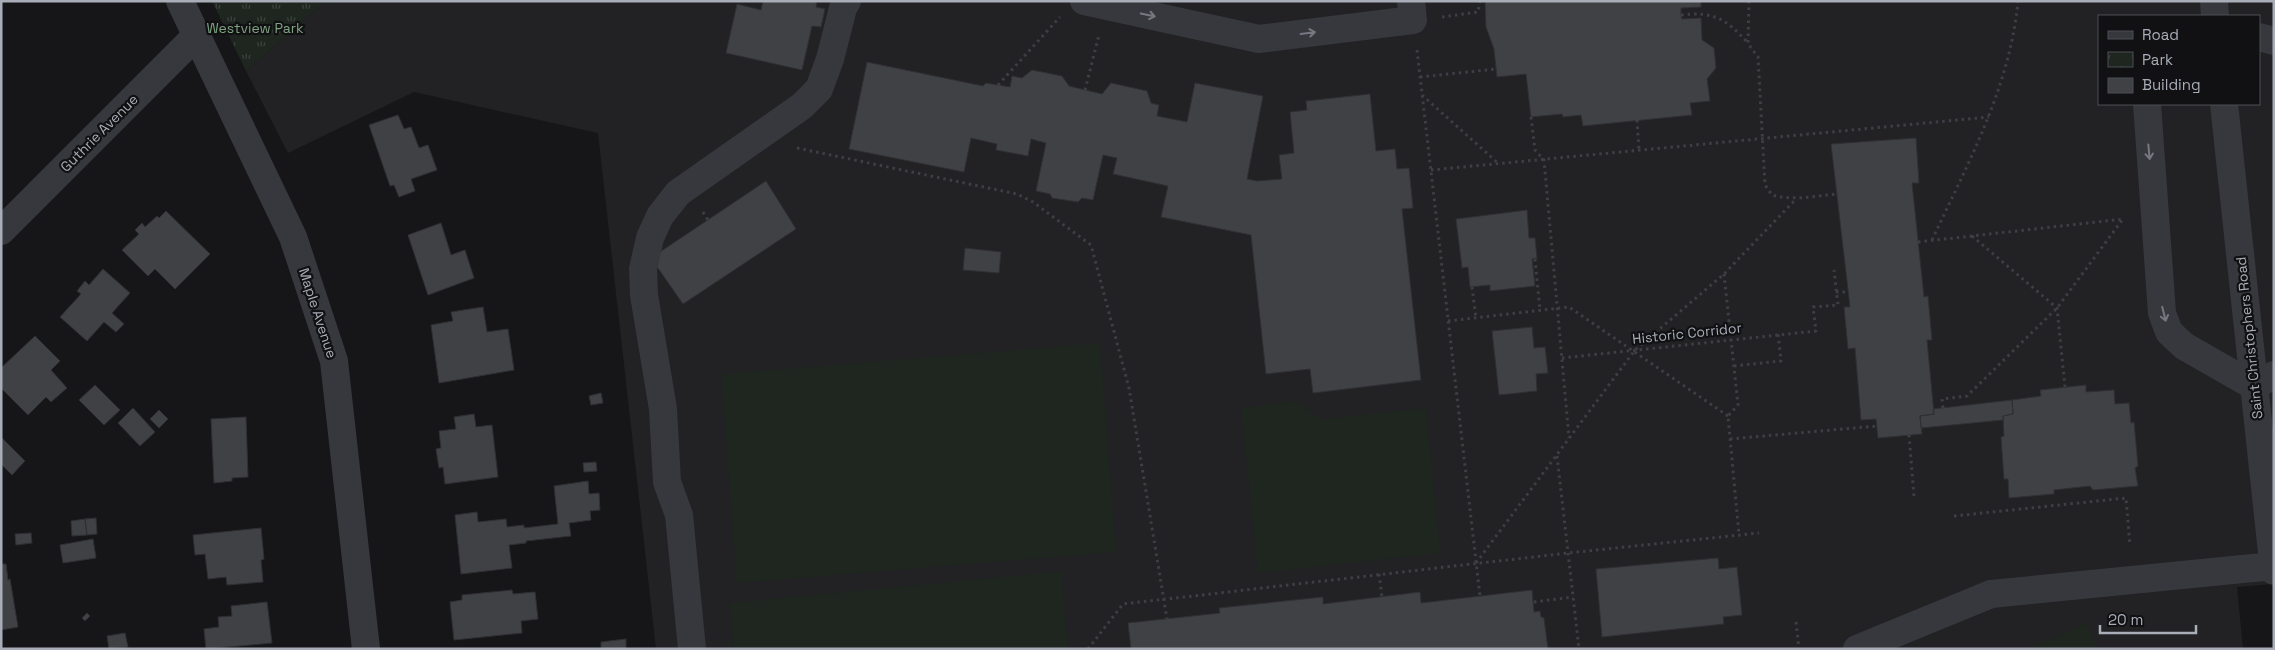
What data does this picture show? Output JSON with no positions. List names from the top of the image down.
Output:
{
  "streets": {
    "street": ["Guthrie Avenue", "Maple Avenue", "Saint Christophers Road"],
    "path": ["Historic Corridor"]
  },
  "crossings": [
    ["Guthrie Avenue", "Maple Avenue"]
  ],
  "parks": ["Westview Park"],
  "legend": ["Road", "Park", "Building"],
  "scale_bar": "20 m"
}
